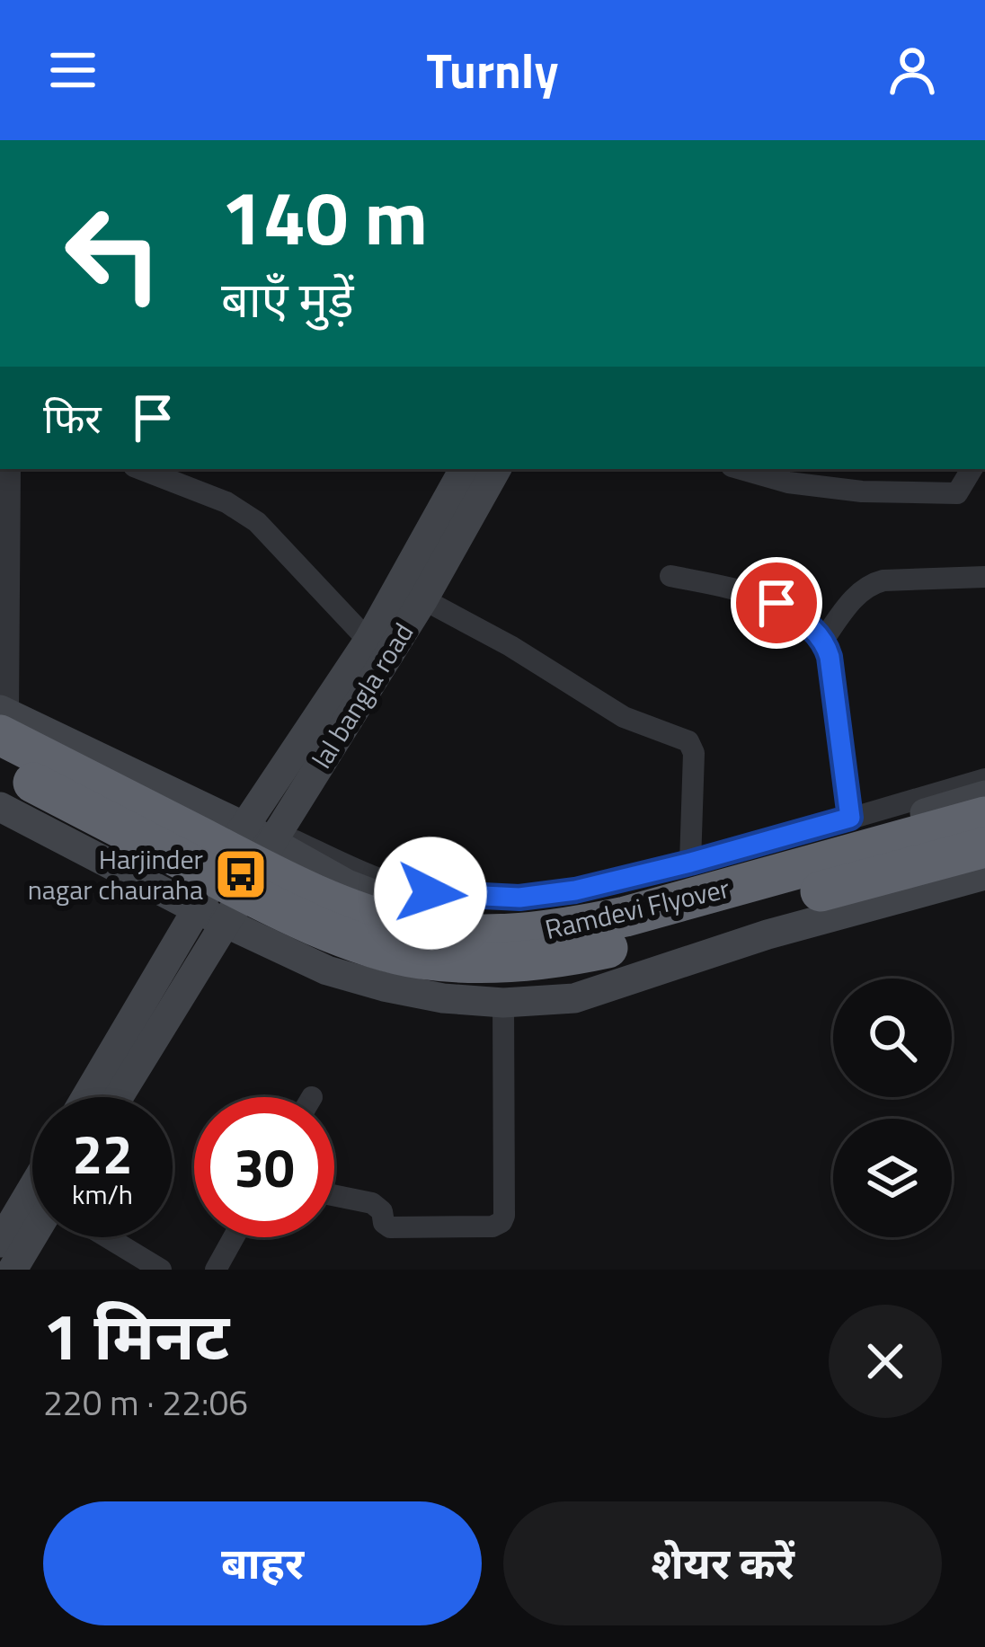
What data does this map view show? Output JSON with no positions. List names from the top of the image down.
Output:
{
  "streets": {
    "highway": ["Ramdevi Flyover"],
    "main road": ["lal bangla road"]
  },
  "places": {
    "bus stop": ["Harjinder nagar chauraha"]
  },
  "page": {
    "header": "Turnly",
    "turn": ["140 m", "बाएँ मुड़ें"],
    "then": "फिर",
    "speed": "22 km/h",
    "limit": "30",
    "heading": ["1 मिनट", "220 m · 22:06"],
    "buttons": ["बाहर", "शेयर करें"]
  }
}
